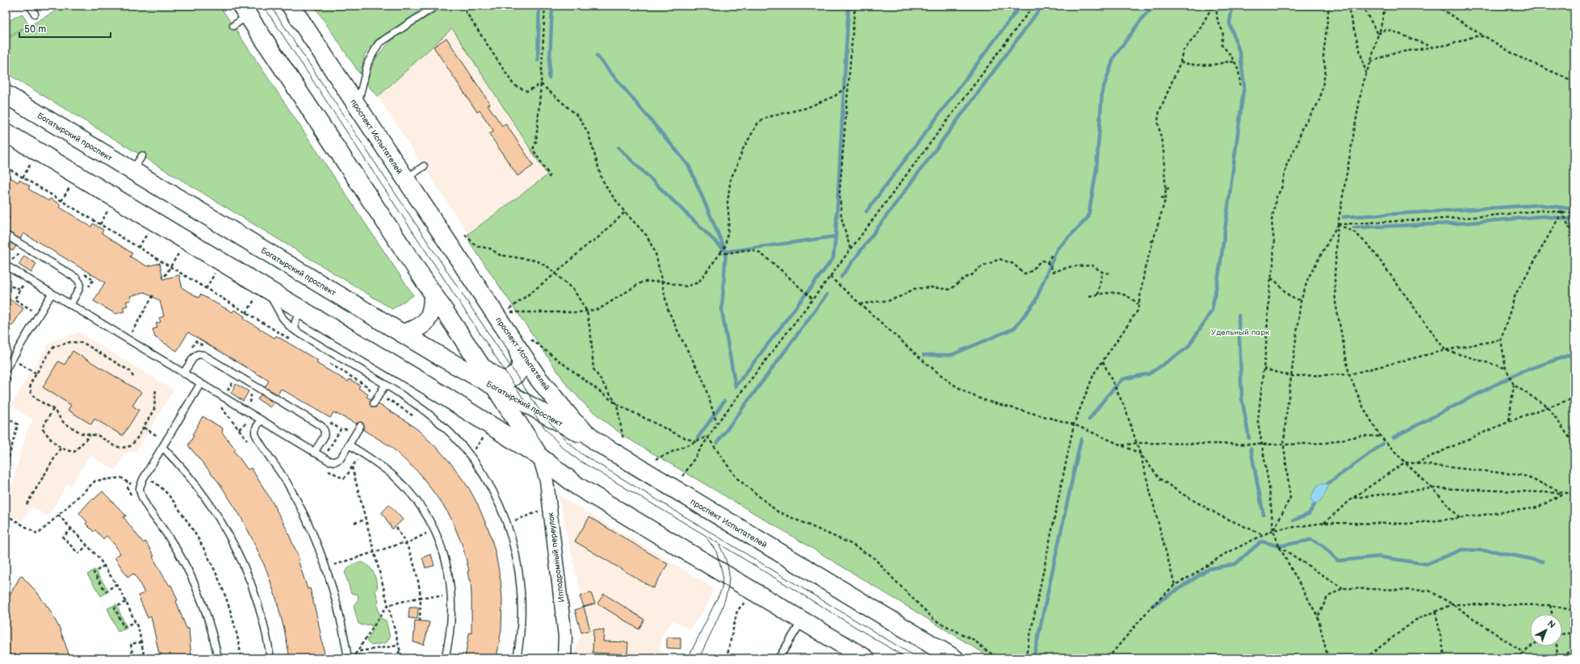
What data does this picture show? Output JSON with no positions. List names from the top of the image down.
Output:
{
  "streets": {
    "main road": ["Богатырский проспект", "проспект Испытателей"],
    "street": ["Ипподромный переулок"]
  },
  "crossings": [
    ["Богатырский проспект", "проспект Испытателей"]
  ],
  "parks": ["Удельный парк"],
  "scale_bar": "50 m",
  "north": "top right"
}
